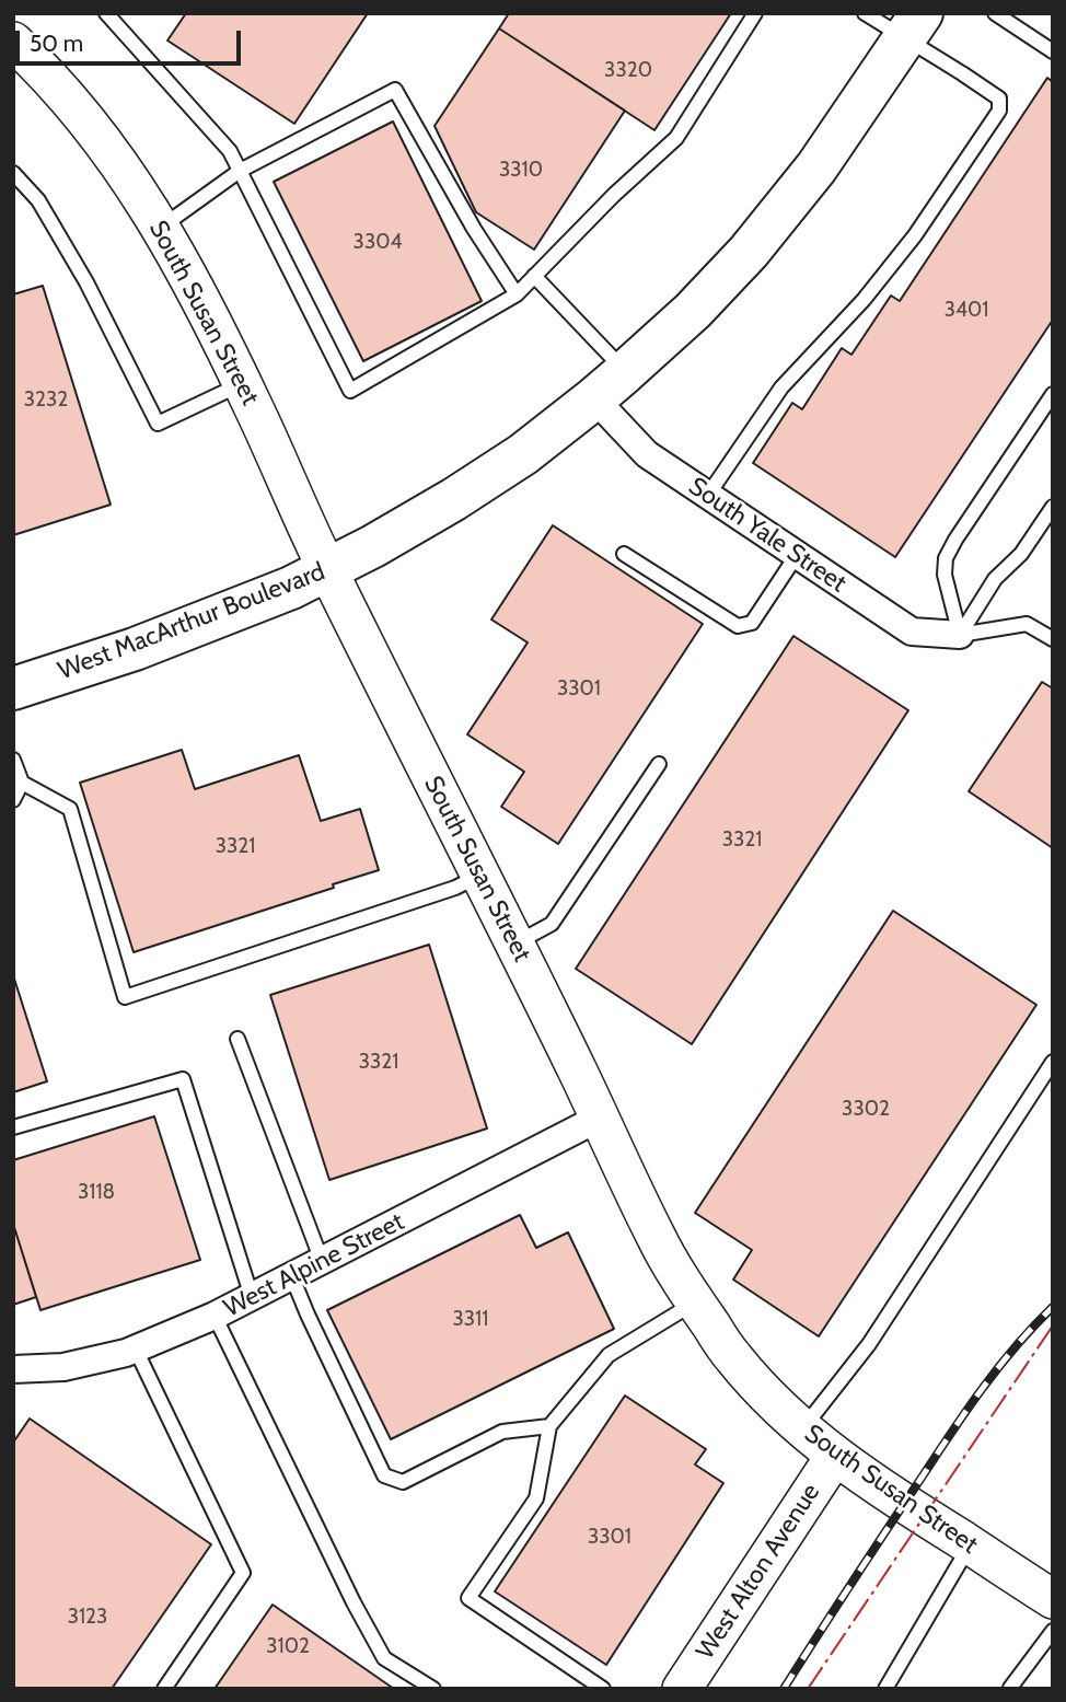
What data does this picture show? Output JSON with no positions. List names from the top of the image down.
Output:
{
  "streets": {
    "main road": ["West MacArthur Boulevard"],
    "street": [
      "South Susan Street",
      "South Yale Street",
      "West Alpine Street",
      "West Alton Avenue"
    ]
  },
  "crossings": [
    ["South Susan Street", "West MacArthur Boulevard"],
    ["South Susan Street", "West Alpine Street"],
    ["South Susan Street", "West Alton Avenue"],
    ["South Yale Street", "West MacArthur Boulevard"]
  ],
  "house_numbers": [
    "3320",
    "3310",
    "3304",
    "3401",
    "3232",
    "3301",
    "3321",
    "3321",
    "3321",
    "3302",
    "3118",
    "3311",
    "3301",
    "3123",
    "3102"
  ],
  "scale_bar": "50 m"
}
